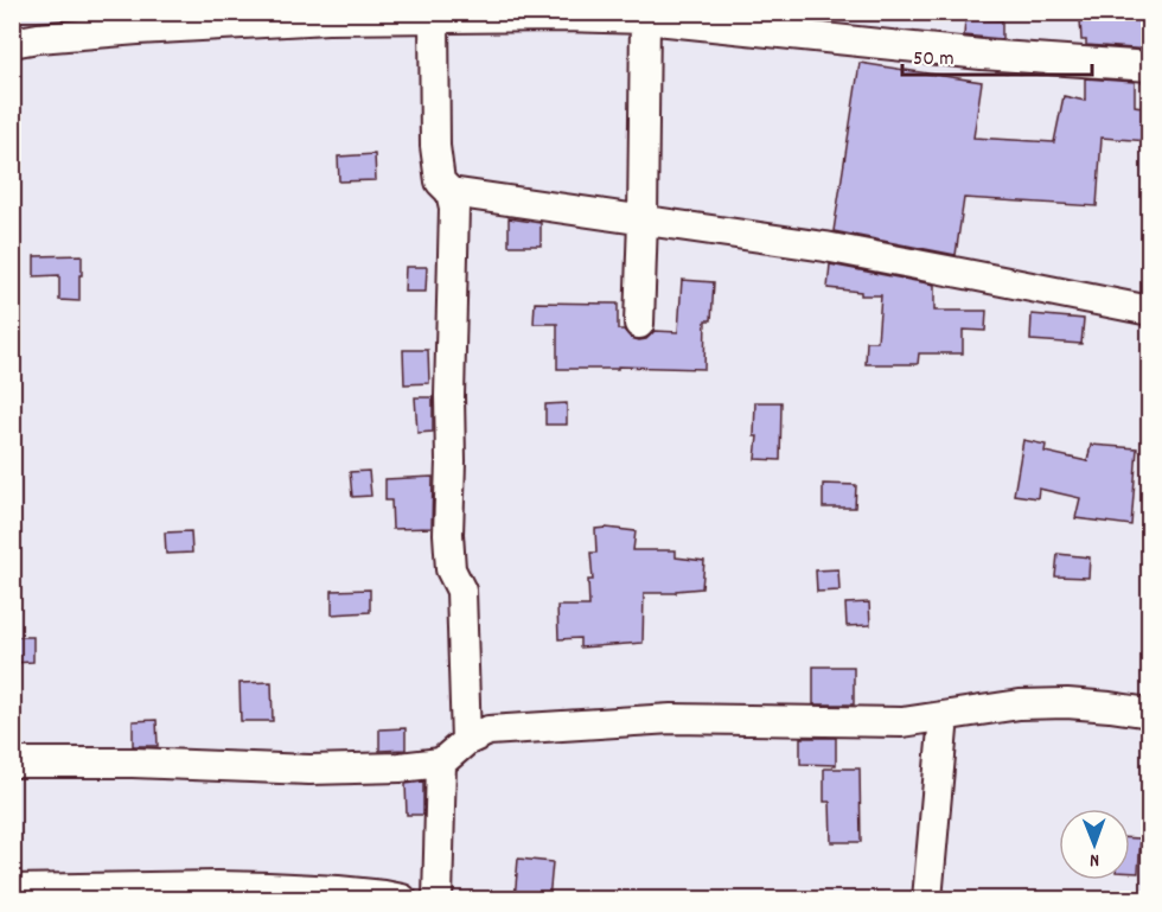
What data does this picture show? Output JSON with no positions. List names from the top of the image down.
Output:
{
  "scale_bar": "50 m",
  "north": "bottom"
}
